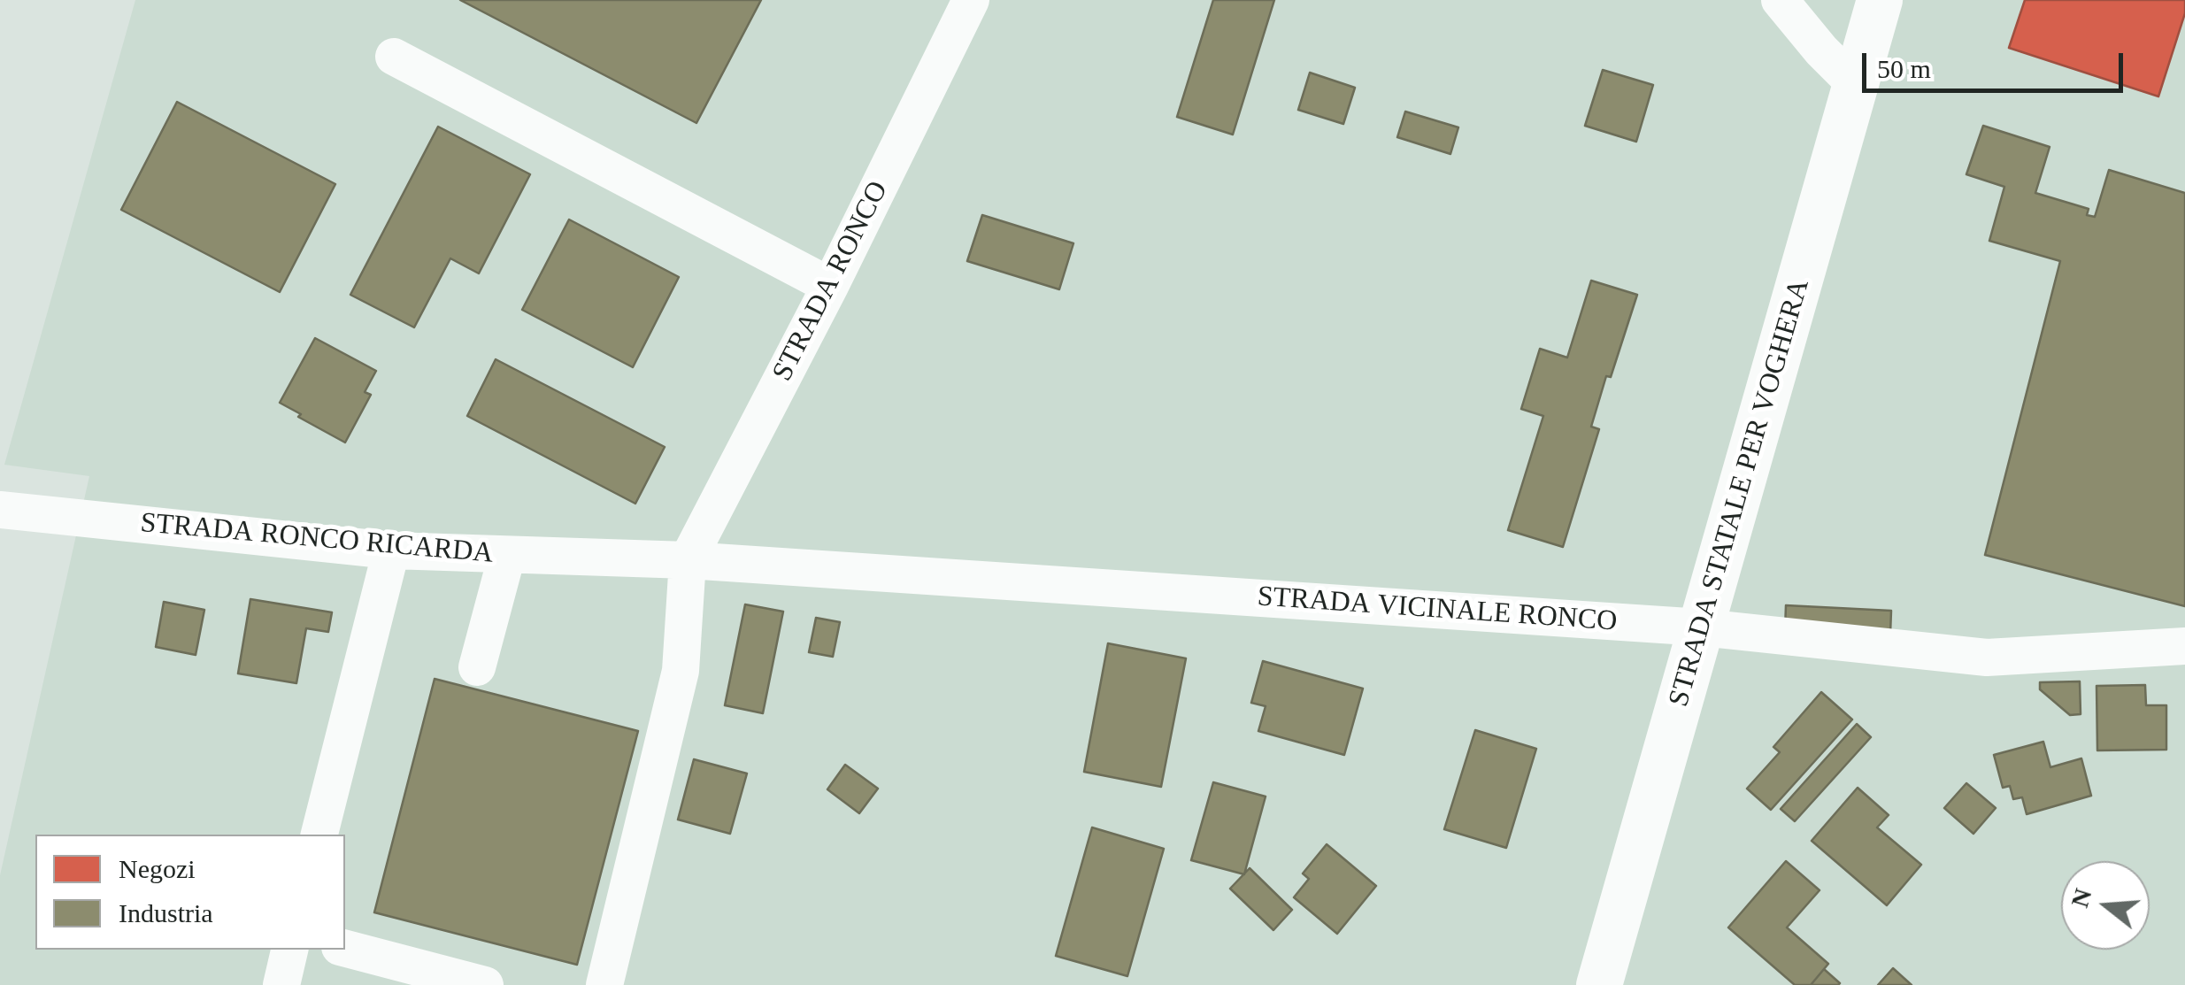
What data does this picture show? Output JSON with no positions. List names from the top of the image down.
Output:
{
  "streets": {
    "main road": ["STRADA STATALE PER VOGHERA"],
    "street": ["STRADA RONCO", "STRADA RONCO RICARDA", "STRADA VICINALE RONCO"]
  },
  "crossings": [
    ["STRADA RONCO", "STRADA RONCO RICARDA"],
    ["STRADA RONCO", "STRADA VICINALE RONCO"],
    ["STRADA STATALE PER VOGHERA", "STRADA VICINALE RONCO"],
    ["STRADA RONCO RICARDA", "STRADA VICINALE RONCO"]
  ],
  "legend": ["Negozi", "Industria"],
  "scale_bar": "50 m",
  "north": "left"
}
